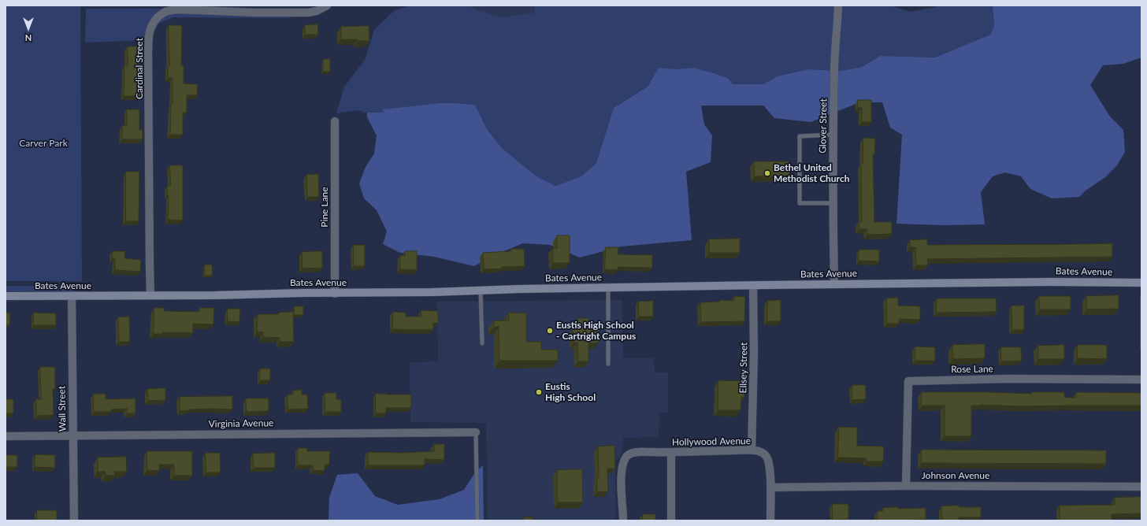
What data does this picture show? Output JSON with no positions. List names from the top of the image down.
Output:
{
  "streets": {
    "street": [
      "Cardinal Street",
      "Glover Street",
      "Pine Lane",
      "Bates Avenue",
      "Ellsey Street",
      "Rose Lane",
      "Wall Street",
      "Virginia Avenue",
      "Hollywood Avenue",
      "Johnson Avenue"
    ]
  },
  "crossings": [
    ["Cardinal Street", "Bates Avenue"],
    ["Glover Street", "Bates Avenue"],
    ["Pine Lane", "Bates Avenue"],
    ["Bates Avenue", "Ellsey Street"],
    ["Bates Avenue", "Wall Street"],
    ["Ellsey Street", "Hollywood Avenue"],
    ["Rose Lane", "Johnson Avenue"],
    ["Wall Street", "Virginia Avenue"],
    ["Hollywood Avenue", "Johnson Avenue"]
  ],
  "parks": ["Carver Park"],
  "places": ["Bethel United Methodist Church", "Eustis High School - Cartright Campus", "Eustis High School"],
  "north": "bottom"
}
